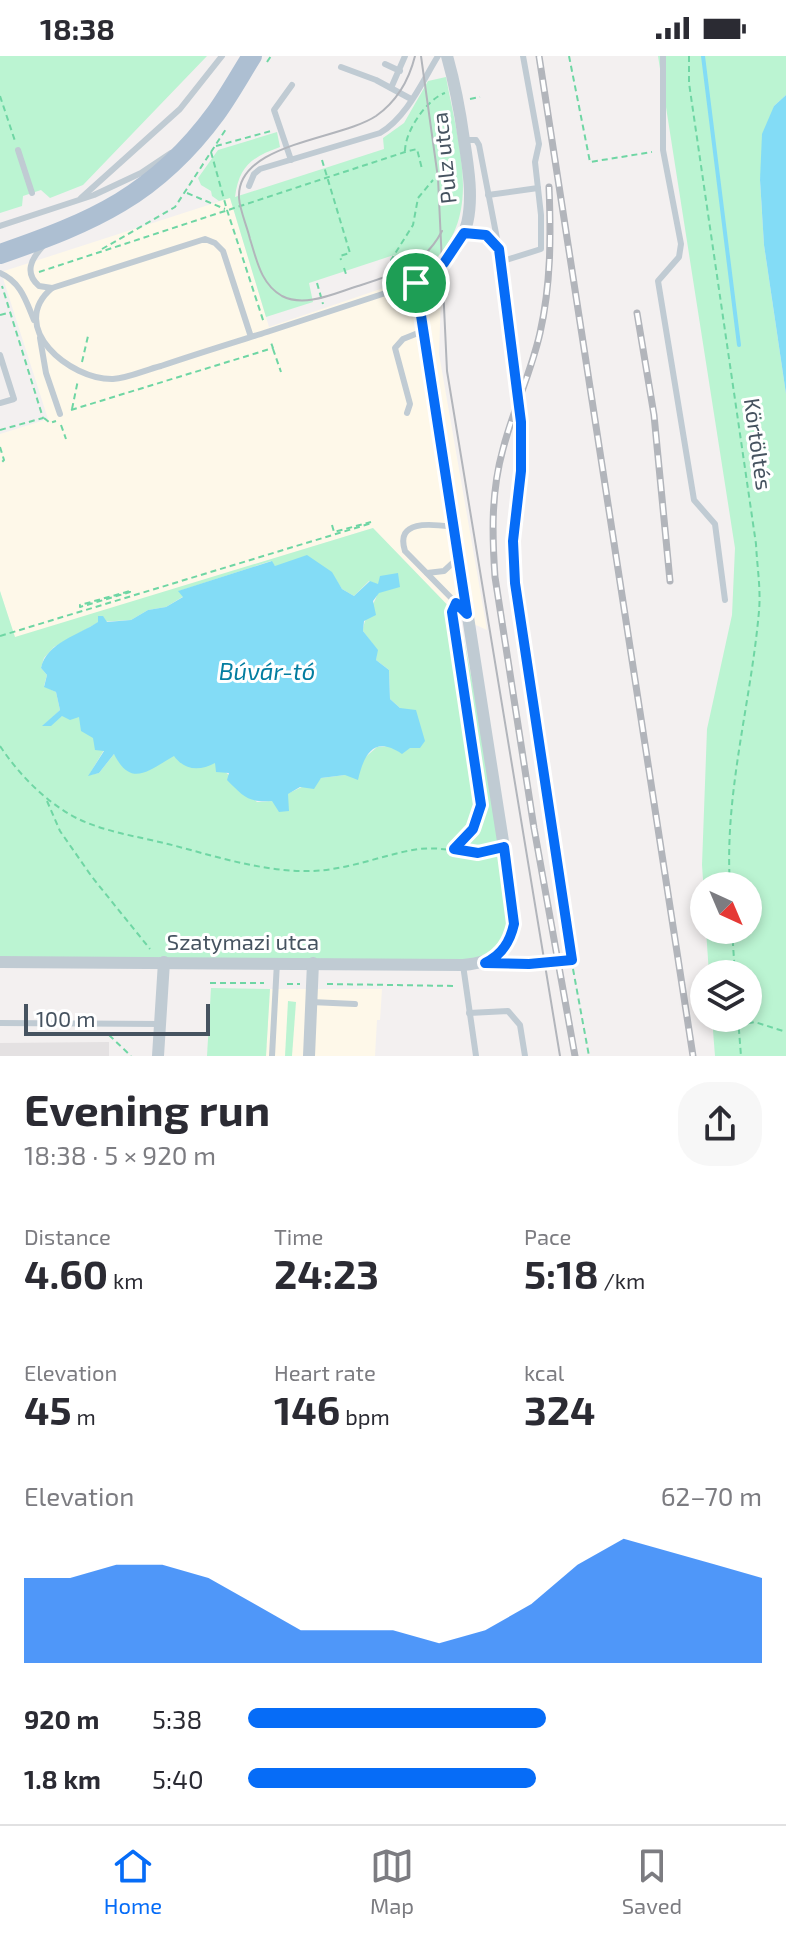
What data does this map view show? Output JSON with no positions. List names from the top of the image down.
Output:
{
  "streets": {
    "street": ["Pulz utca", "Szatymazi utca"],
    "path": ["Körtöltés"]
  },
  "water": ["Búvár-tó"],
  "scale_bar": "100 m",
  "north": "bottom right",
  "page": {
    "status": "18:38",
    "scale": "100 m",
    "heading": ["Evening run", "18:38 · 5 × 920 m"],
    "stats": [
      ["Distance", "4.60 km"],
      ["Time", "24:23"],
      ["Pace", "5:18 /km"],
      ["Elevation", "45 m"],
      ["Heart rate", "146 bpm"],
      ["kcal", "324"]
    ],
    "chart": ["Elevation", "62–70 m"],
    "list": [
      {
        "name": "920 m",
        "note": "5:38"
      },
      {
        "name": "1.8 km",
        "note": "5:40"
      }
    ],
    "tabs": ["Home", "Map", "Saved"]
  }
}
